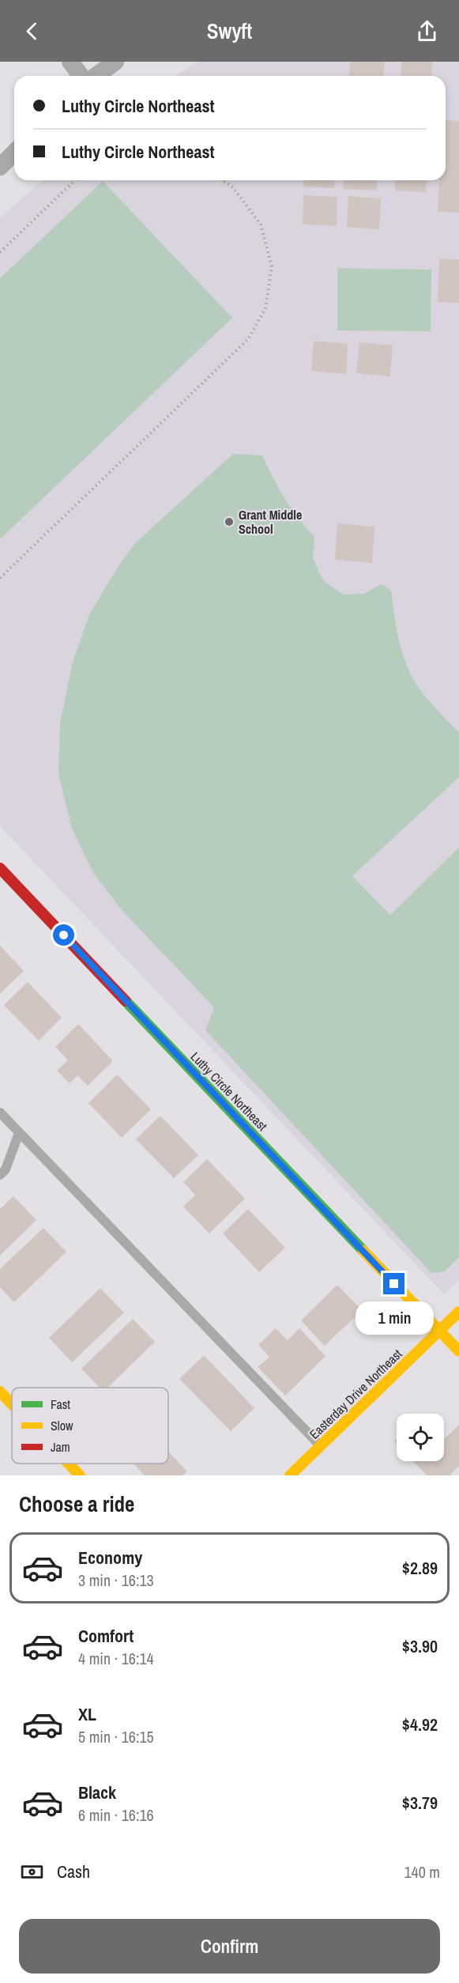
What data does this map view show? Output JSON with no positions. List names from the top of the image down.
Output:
{
  "streets": {
    "street": ["Luthy Circle Northeast", "Easterday Drive Northeast"]
  },
  "crossings": [
    ["Luthy Circle Northeast", "Easterday Drive Northeast"]
  ],
  "places": ["Grant Middle School"],
  "legend": ["Fast", "Slow", "Jam"],
  "page": {
    "header": "Swyft",
    "banner": ["Luthy Circle Northeast", "Luthy Circle Northeast"],
    "bubble": "1 min",
    "heading": "Choose a ride",
    "list": [
      {
        "name": "Economy",
        "note": "3 min · 16:13",
        "value": "$2.89"
      },
      {
        "name": "Comfort",
        "note": "4 min · 16:14",
        "value": "$3.90"
      },
      {
        "name": "XL",
        "note": "5 min · 16:15",
        "value": "$4.92"
      },
      {
        "name": "Black",
        "note": "6 min · 16:16",
        "value": "$3.79"
      }
    ],
    "pay": ["Cash", "140 m"],
    "buttons": "Confirm"
  }
}
